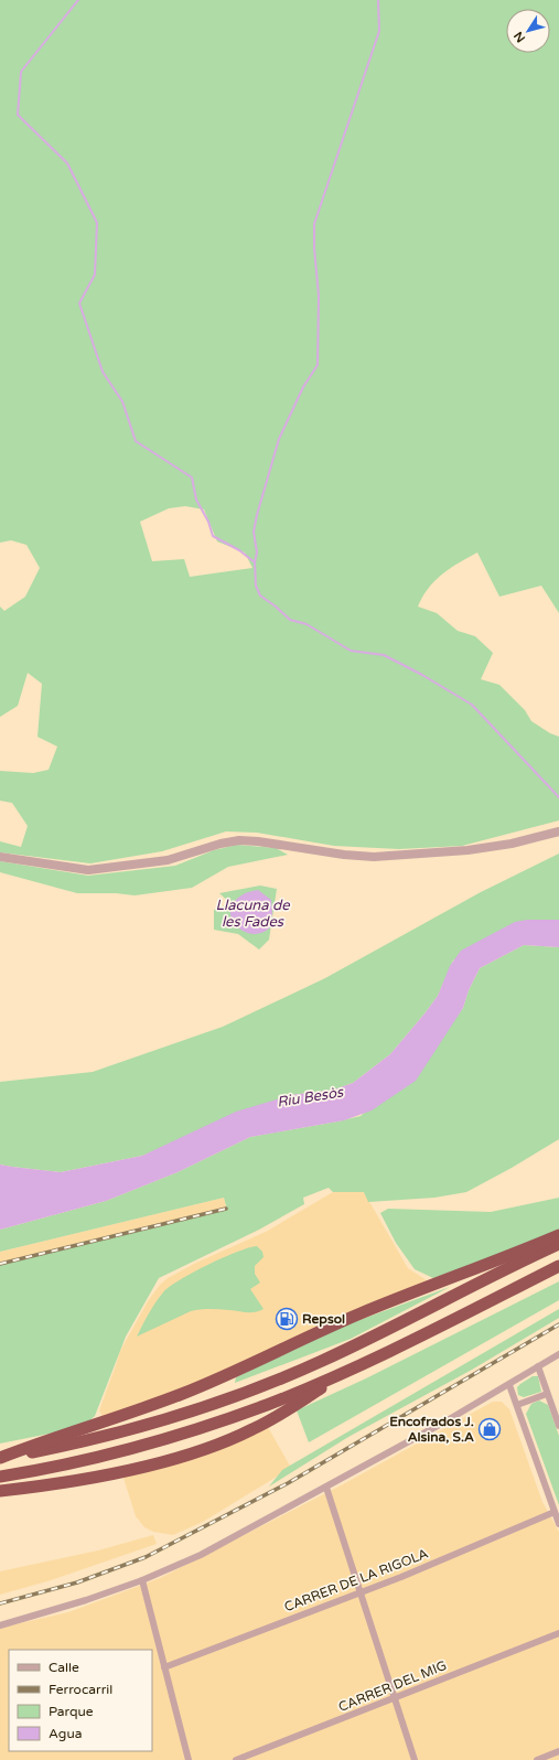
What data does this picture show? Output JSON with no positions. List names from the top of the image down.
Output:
{
  "streets": {
    "street": ["CARRER DE LA RIGOLA", "CARRER DEL MIG"]
  },
  "water": ["Llacuna de les Fades", "Riu Besòs"],
  "places": {
    "fuel station": ["Repsol"],
    "shop": ["Encofrados J. Alsina, S.A"]
  },
  "legend": [
    "Calle",
    "Ferrocarril",
    "Parque",
    "Agua"
  ],
  "north": "bottom left"
}
